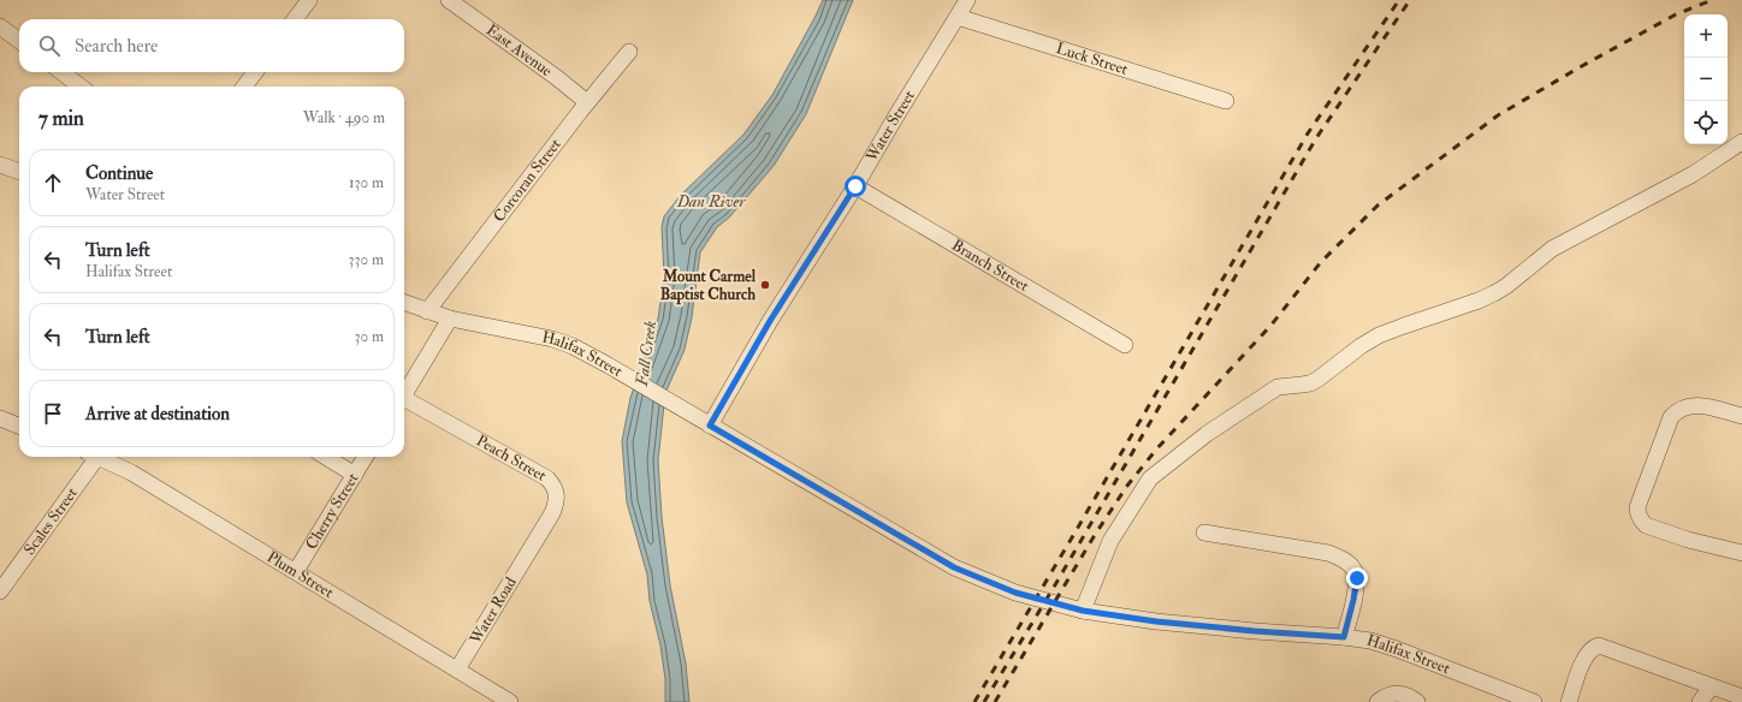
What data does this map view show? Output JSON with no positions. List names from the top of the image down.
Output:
{
  "streets": {
    "street": [
      "East Avenue",
      "Luck Street",
      "Water Street",
      "Corcoran Street",
      "Branch Street",
      "Halifax Street",
      "Peach Street",
      "Cherry Street",
      "Scales Street",
      "Plum Street",
      "Water Road"
    ]
  },
  "crossings": [
    ["East Avenue", "Corcoran Street"],
    ["Luck Street", "Water Street"],
    ["Water Street", "Branch Street"],
    ["Water Street", "Halifax Street"],
    ["Corcoran Street", "Halifax Street"],
    ["Peach Street", "Water Road"],
    ["Cherry Street", "Plum Street"],
    ["Plum Street", "Water Road"]
  ],
  "water": ["Dan River", "Fall Creek"],
  "places": ["Mount Carmel Baptist Church"],
  "page": {
    "map_buttons": ["+", "−"],
    "search": "Search here",
    "heading": ["7 min", "Walk · 490 m"],
    "list": [
      ["Continue", "Water Street", "130 m"],
      ["Turn left", "Halifax Street", "330 m"],
      ["Turn left", "30 m"],
      "Arrive at destination"
    ]
  }
}
